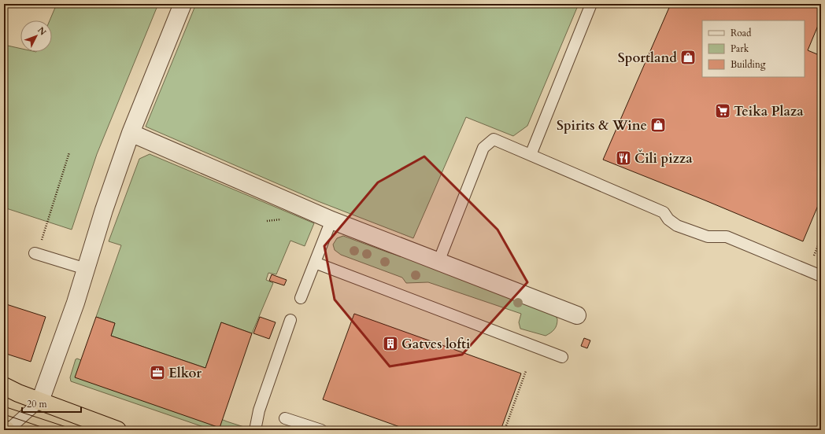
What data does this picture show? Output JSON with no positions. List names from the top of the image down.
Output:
{
  "places": {
    "shop": ["Sportland", "Spirits & Wine"],
    "supermarket": ["Teika Plaza"],
    "restaurant": ["Čili pizza"],
    "building": ["Gatves lofti"],
    "office": ["Elkor"]
  },
  "legend": ["Road", "Park", "Building"],
  "scale_bar": "20 m",
  "north": "top right"
}
